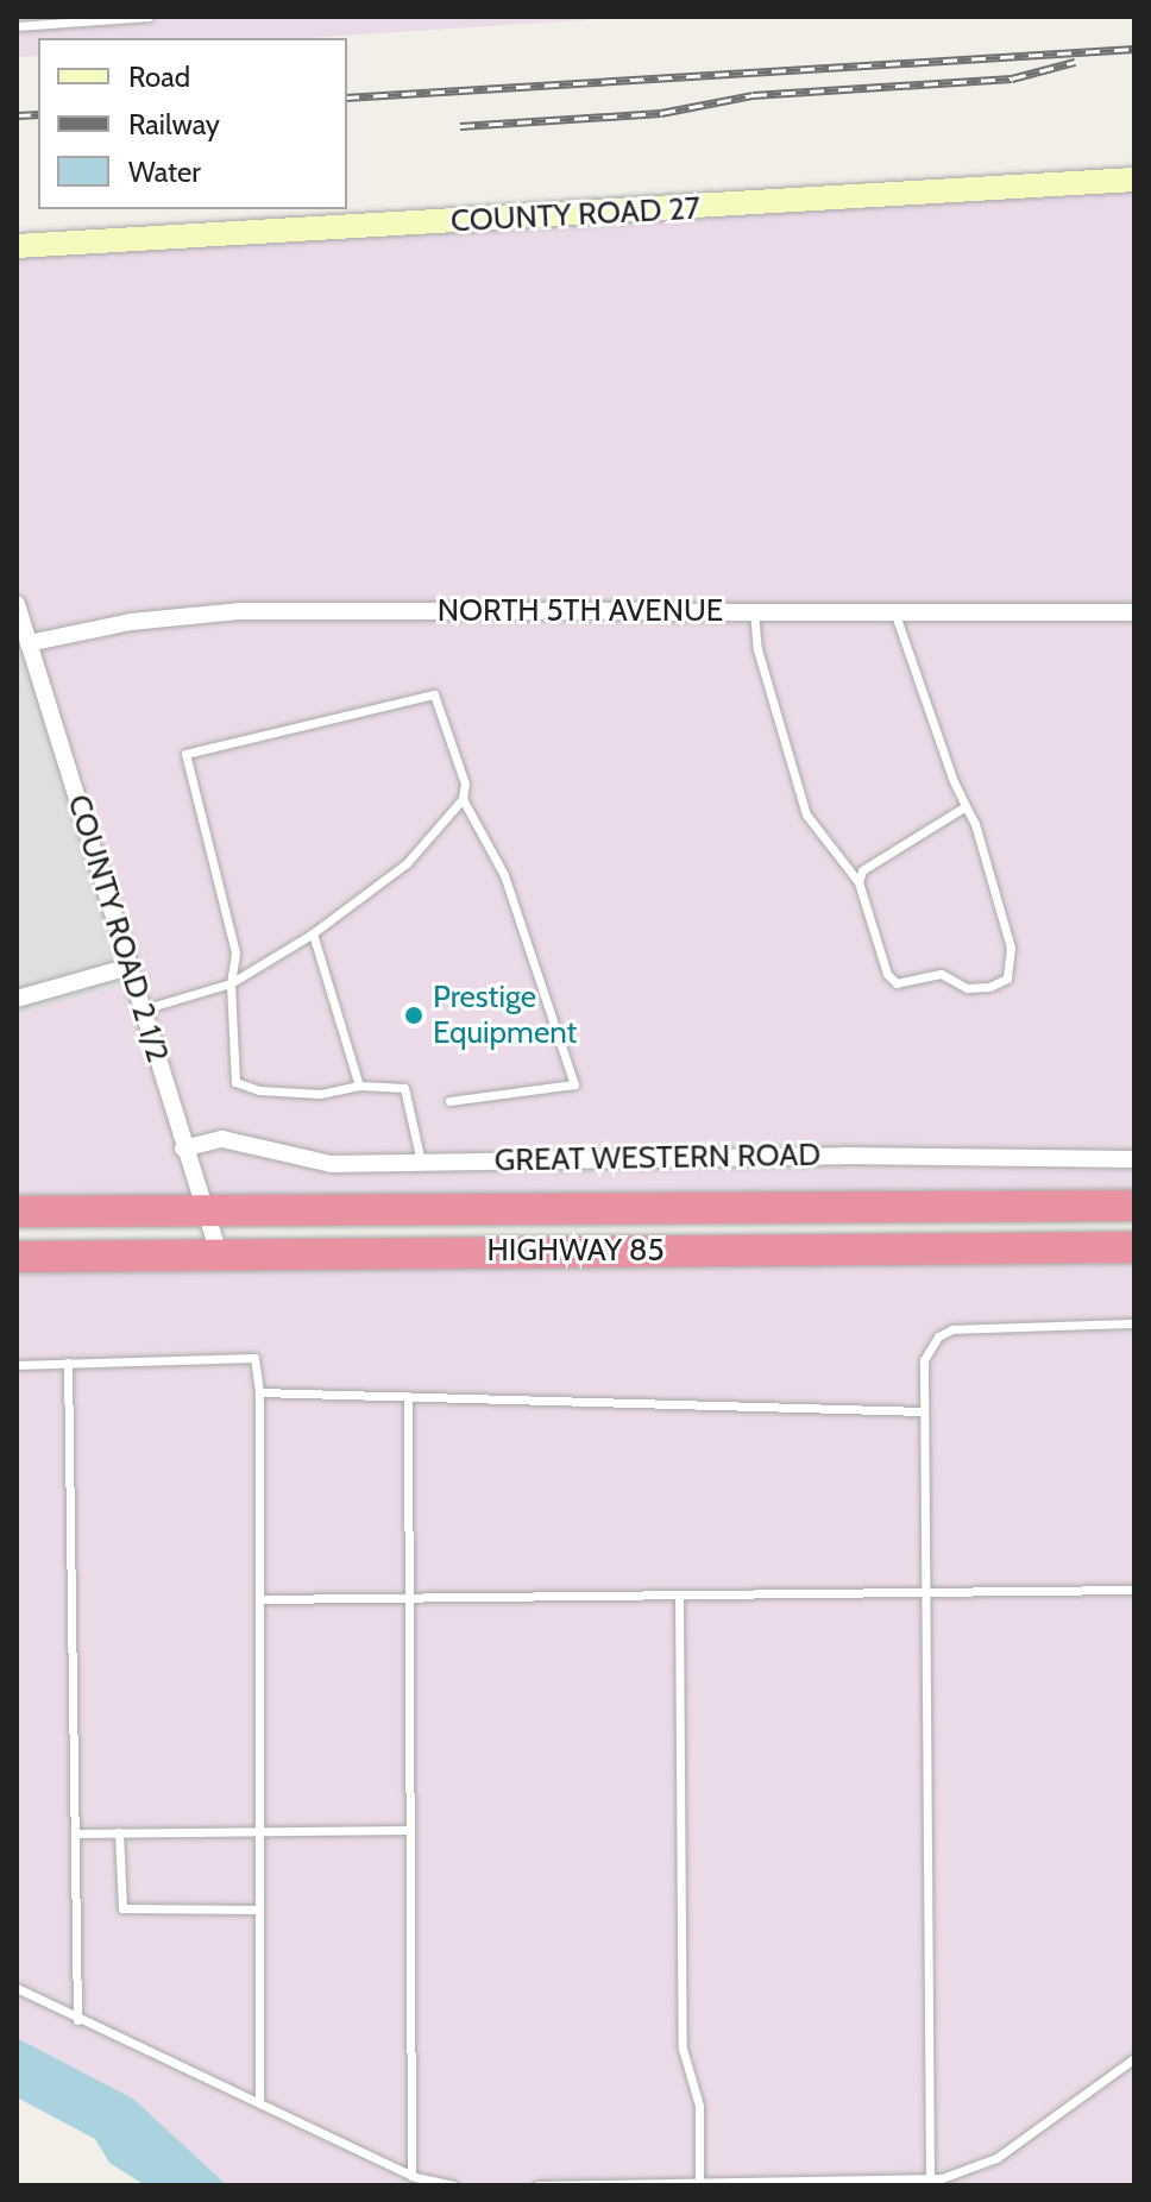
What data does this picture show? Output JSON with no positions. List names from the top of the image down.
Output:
{
  "streets": {
    "highway": ["HIGHWAY 85"],
    "street": [
      "COUNTY ROAD 27",
      "NORTH 5TH AVENUE",
      "COUNTY ROAD 2 1/2",
      "GREAT WESTERN ROAD"
    ]
  },
  "crossings": [
    ["NORTH 5TH AVENUE", "COUNTY ROAD 2 1/2"],
    ["COUNTY ROAD 2 1/2", "GREAT WESTERN ROAD"],
    ["COUNTY ROAD 2 1/2", "HIGHWAY 85"]
  ],
  "places": ["Prestige Equipment"],
  "legend": ["Road", "Railway", "Water"]
}
